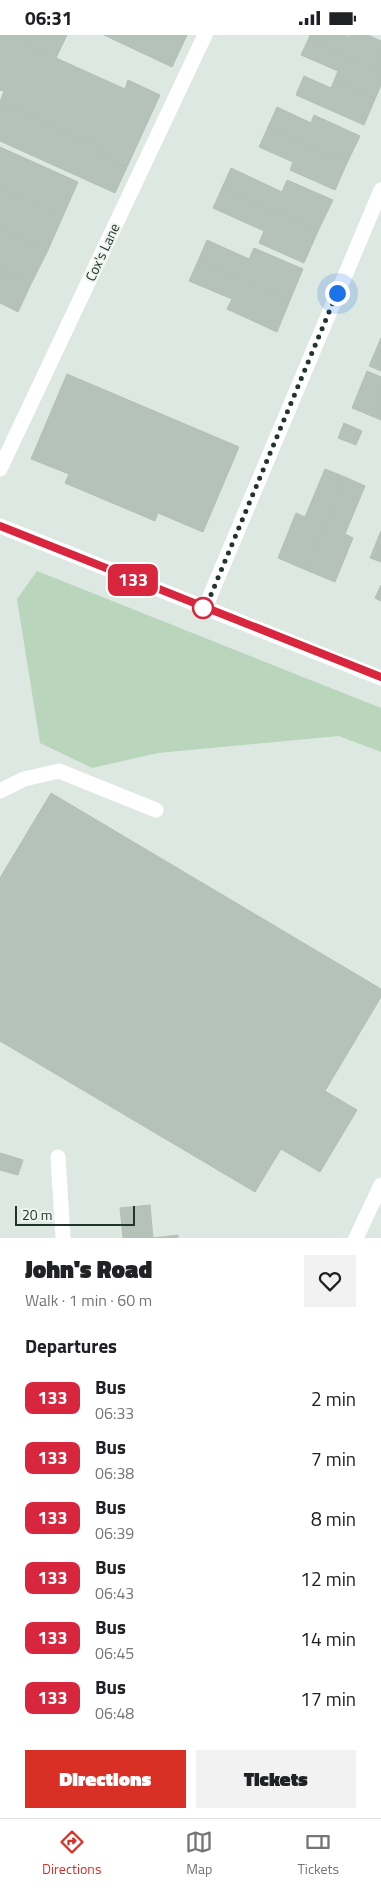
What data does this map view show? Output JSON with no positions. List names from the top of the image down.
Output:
{
  "streets": {
    "street": ["Cox's Lane"]
  },
  "lines": ["bus line 133"],
  "scale_bar": "20 m",
  "page": {
    "status": "06:31",
    "on_map": "133",
    "scale": "20 m",
    "heading": [
      ["John's Road", "Walk · 1 min · 60 m"],
      "Departures"
    ],
    "list": [
      {
        "mark": "133",
        "name": "Bus",
        "note": "06:33",
        "value": "2 min"
      },
      {
        "mark": "133",
        "name": "Bus",
        "note": "06:38",
        "value": "7 min"
      },
      {
        "mark": "133",
        "name": "Bus",
        "note": "06:39",
        "value": "8 min"
      },
      {
        "mark": "133",
        "name": "Bus",
        "note": "06:43",
        "value": "12 min"
      },
      {
        "mark": "133",
        "name": "Bus",
        "note": "06:45",
        "value": "14 min"
      },
      {
        "mark": "133",
        "name": "Bus",
        "note": "06:48",
        "value": "17 min"
      }
    ],
    "buttons": ["Directions", "Tickets"],
    "tabs": ["Directions", "Map", "Tickets"]
  }
}
